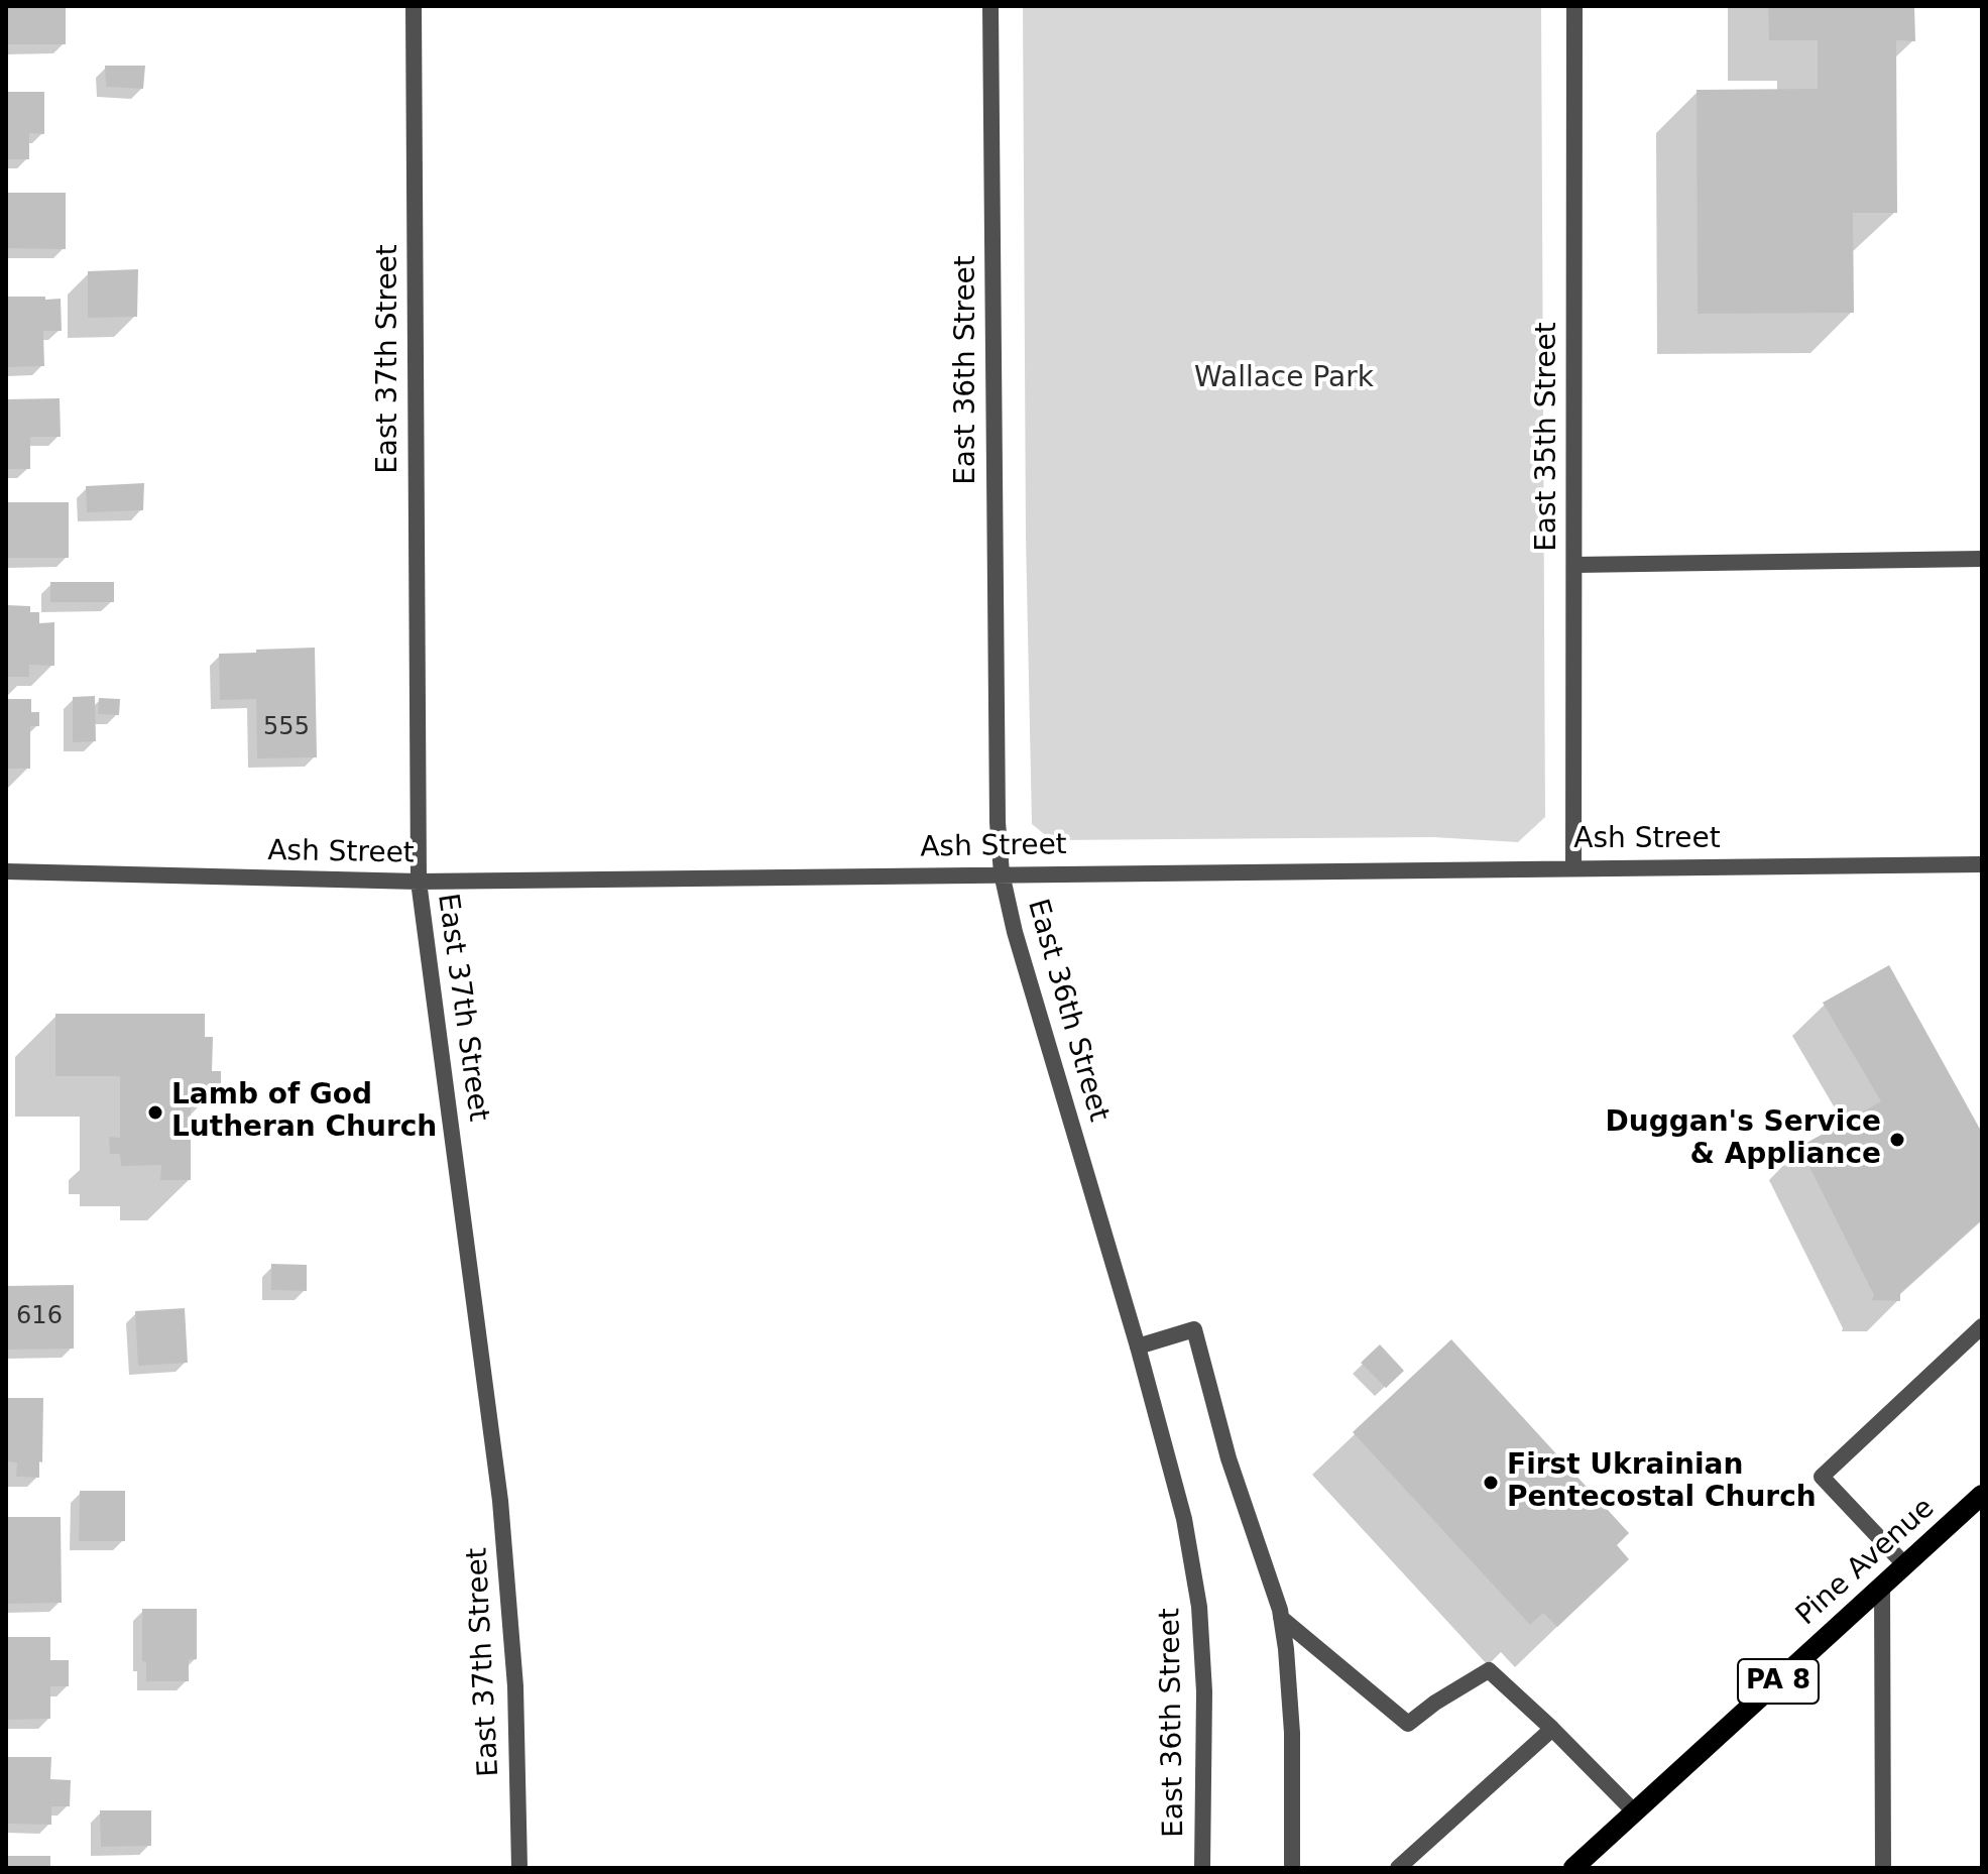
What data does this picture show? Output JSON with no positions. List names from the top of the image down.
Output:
{
  "streets": {
    "main road": ["Pine Avenue", "PA 8"],
    "street": [
      "East 37th Street",
      "East 36th Street",
      "East 35th Street",
      "Ash Street"
    ]
  },
  "crossings": [
    ["East 37th Street", "Ash Street"],
    ["East 36th Street", "Ash Street"],
    ["East 35th Street", "Ash Street"]
  ],
  "parks": ["Wallace Park"],
  "places": ["Lamb of God Lutheran Church", "Duggan's Service & Appliance", "First Ukrainian Pentecostal Church"],
  "house_numbers": ["555", "616"]
}
